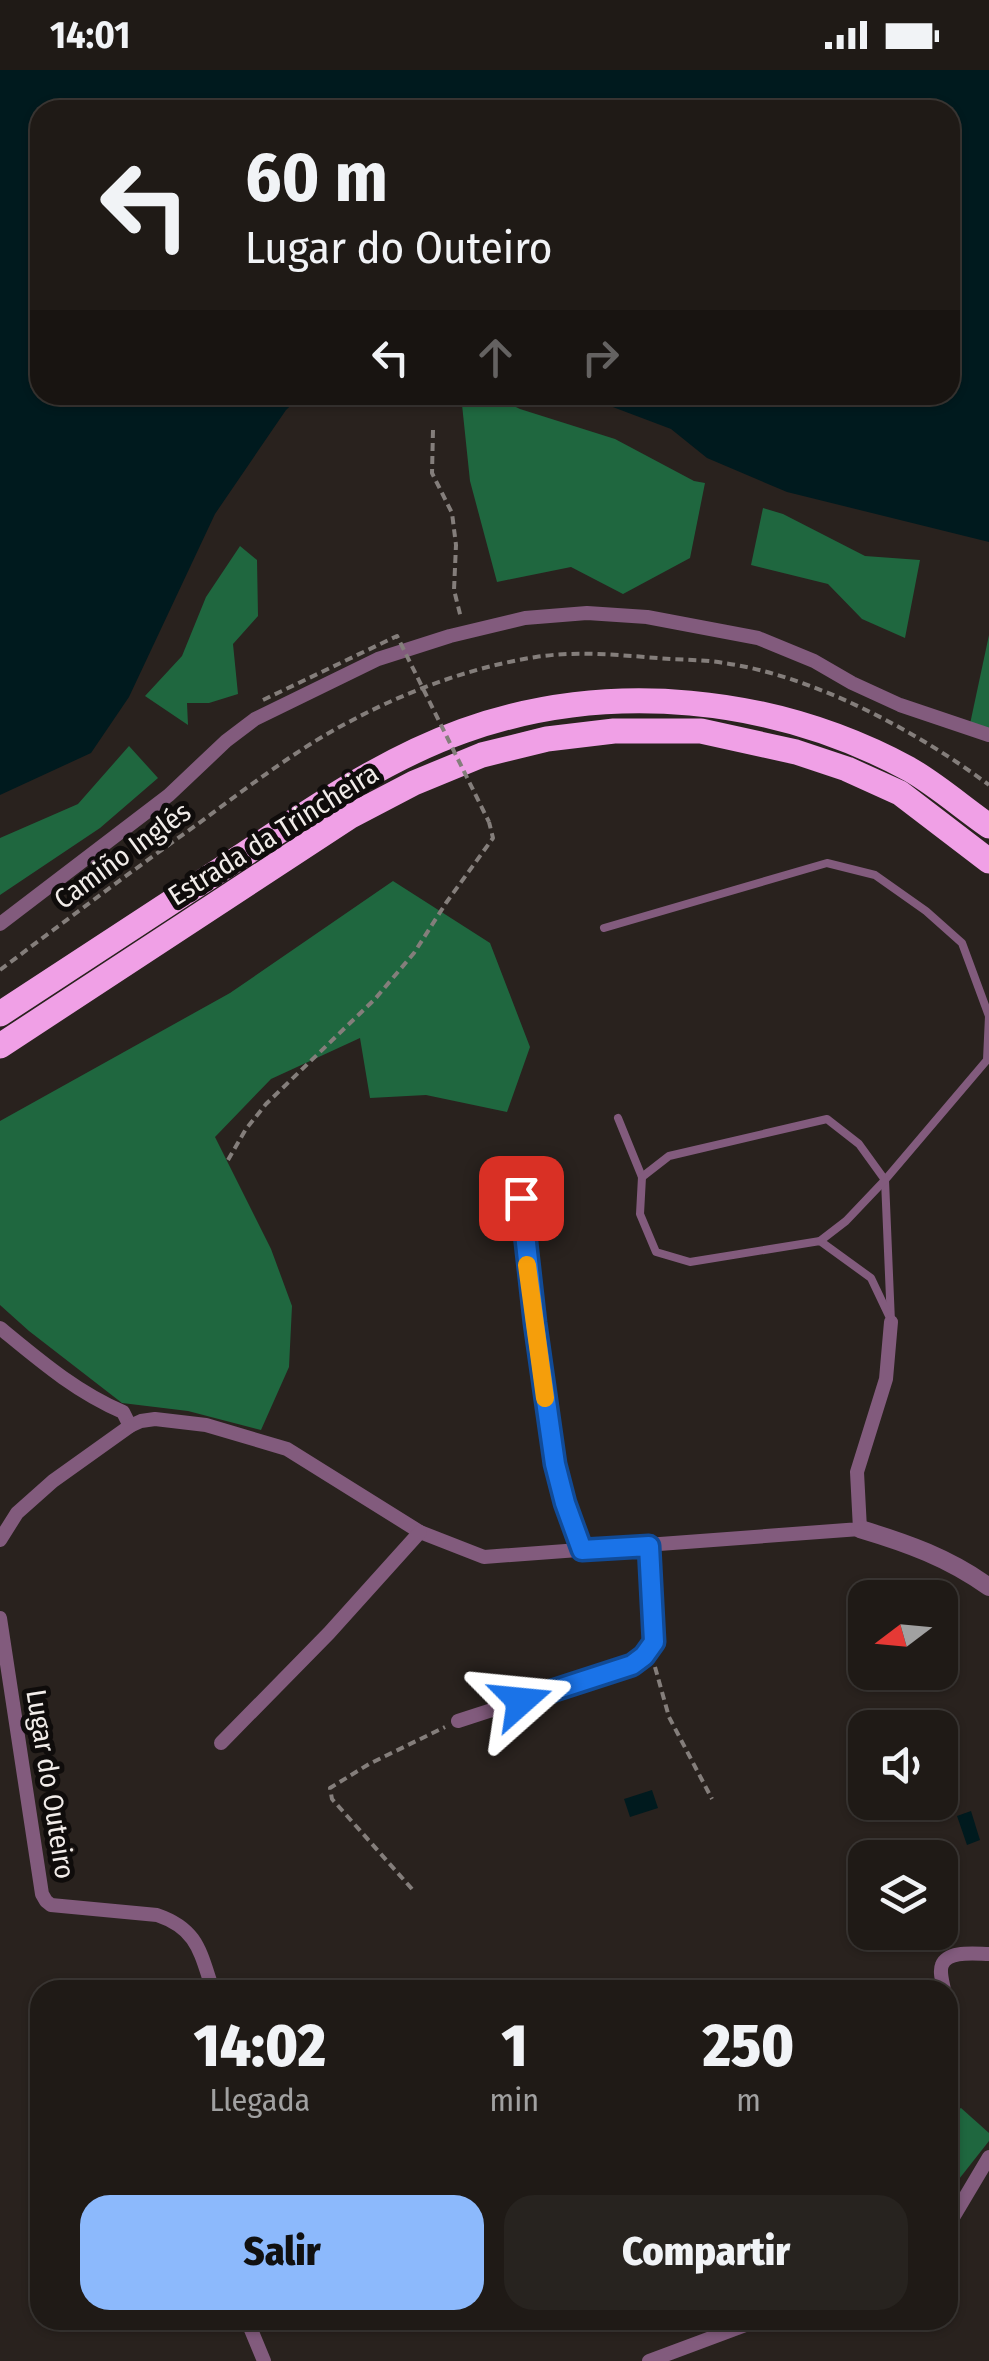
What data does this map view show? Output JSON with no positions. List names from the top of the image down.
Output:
{
  "streets": {
    "highway": ["Estrada da Trincheira"],
    "street": ["Lugar do Outeiro"],
    "path": ["Camiño Inglés"]
  },
  "north": "left",
  "page": {
    "status": "14:01",
    "turn": ["60 m", "Lugar do Outeiro"],
    "eta": [
      "14:02",
      "Llegada",
      "1",
      "min",
      "250",
      "m"
    ],
    "buttons": ["Salir", "Compartir"]
  }
}
